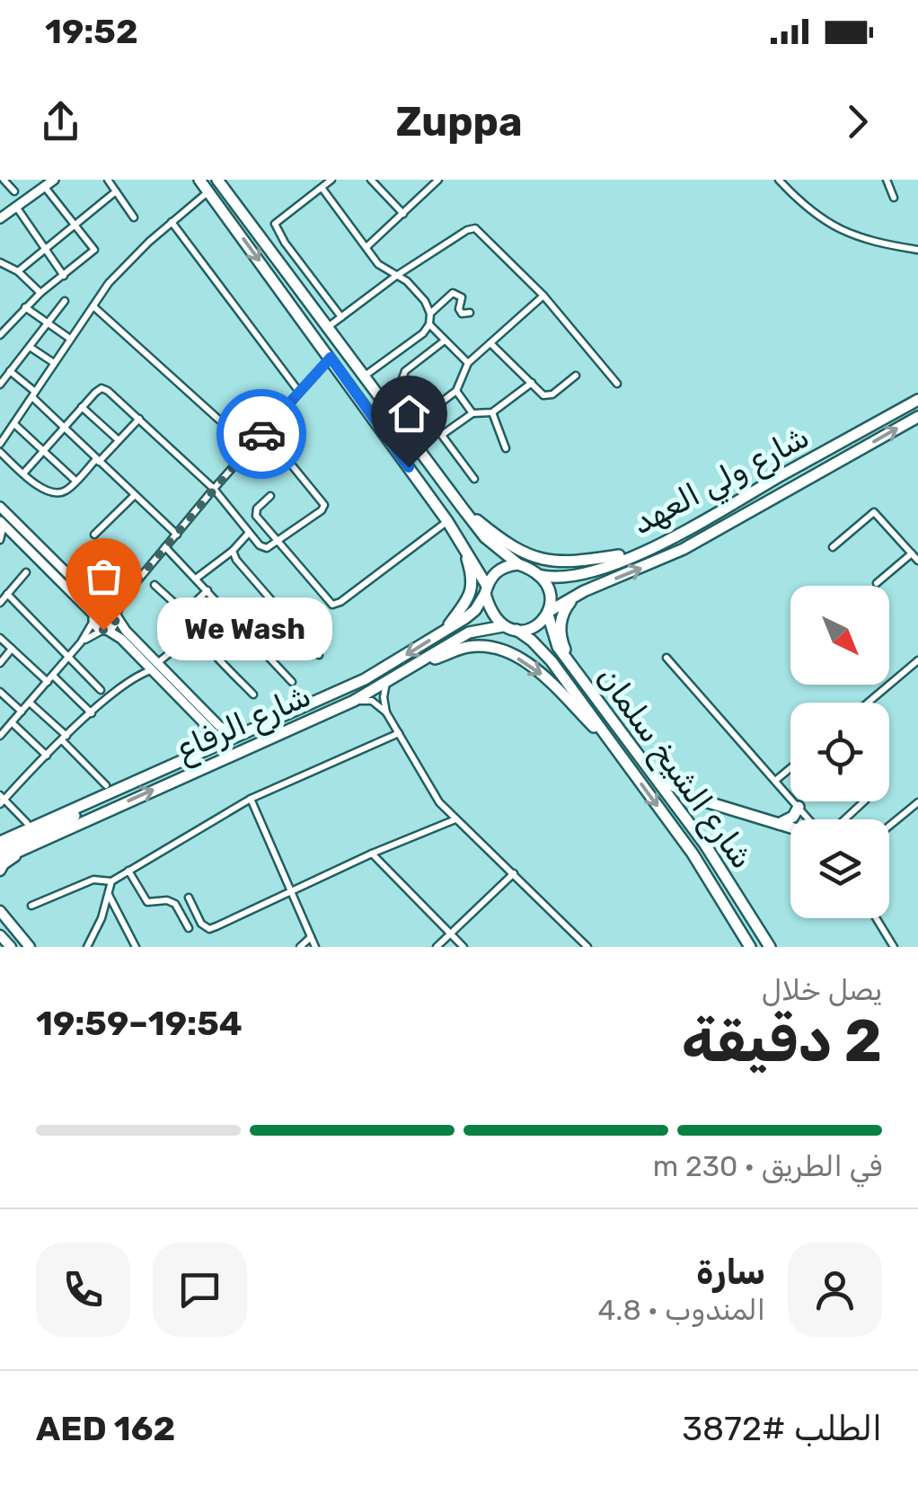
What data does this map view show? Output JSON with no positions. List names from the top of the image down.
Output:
{
  "streets": {
    "main road": ["شارع ولي العهد", "شارع الرفاع", "شارع الشيخ سلمان"]
  },
  "crossings": [
    ["شارع ولي العهد", "شارع الرفاع"],
    ["شارع ولي العهد", "شارع الشيخ سلمان"],
    ["شارع الرفاع", "شارع الشيخ سلمان"]
  ],
  "places": ["We Wash"],
  "north": "bottom right",
  "page": {
    "status": "19:52",
    "header": "Zuppa",
    "bubble": "We Wash",
    "heading": ["2 دقيقة", "يصل خلال", "19:54–19:59"],
    "panel": [
      "سارة",
      "المندوب · 4.8",
      "الطلب #3872",
      "AED 162"
    ],
    "bar": "في الطريق · 230 m"
  }
}
